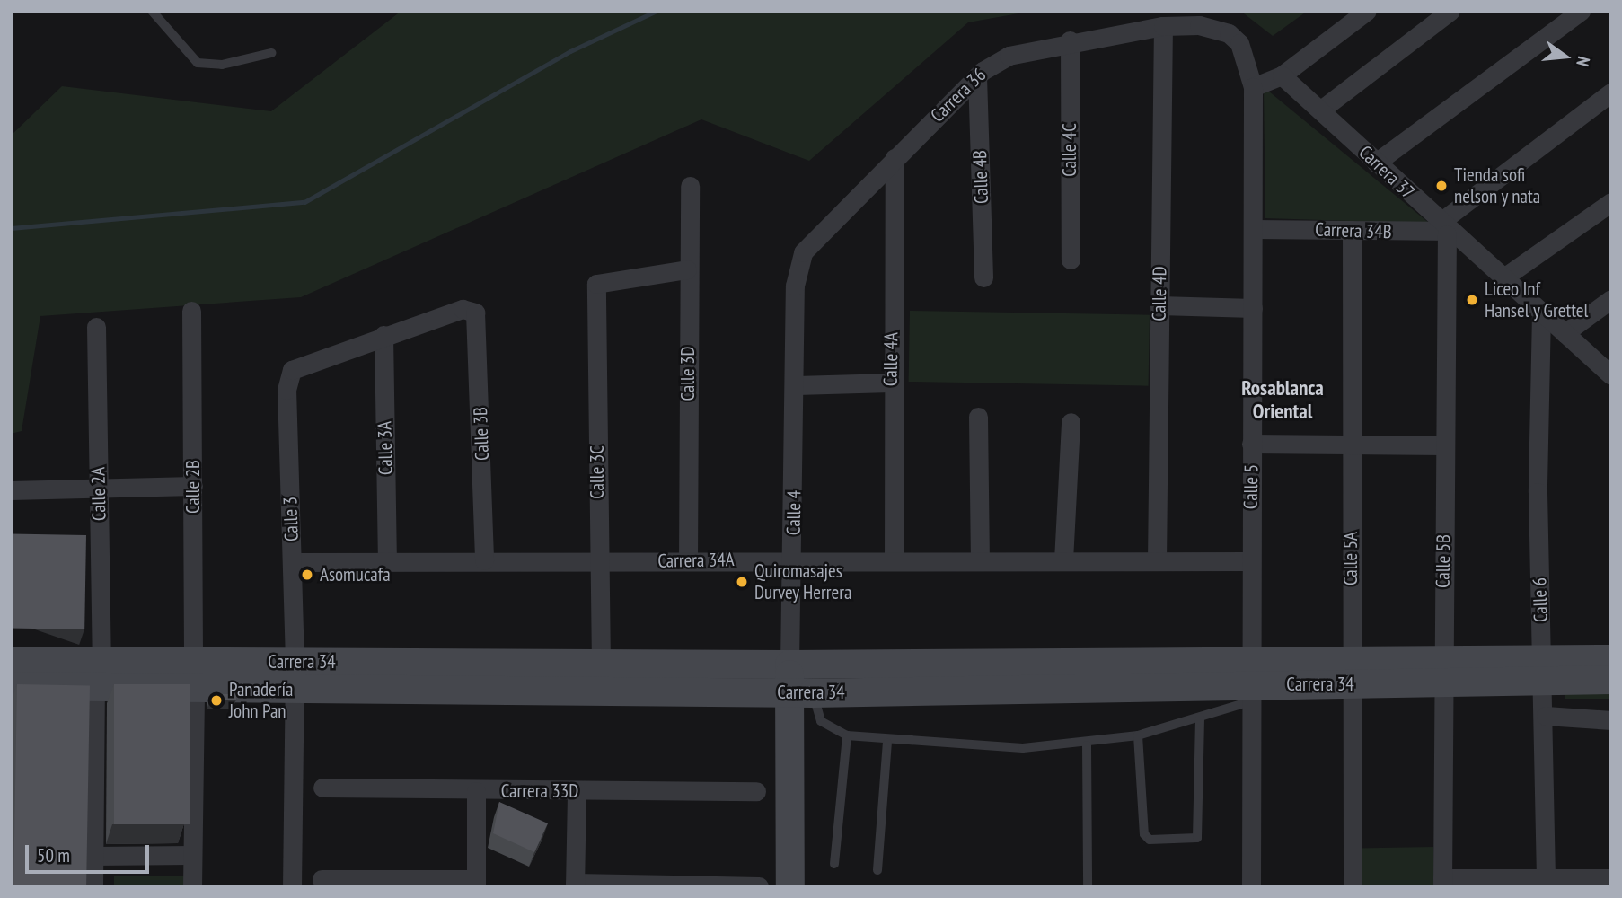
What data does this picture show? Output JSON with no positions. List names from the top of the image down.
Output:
{
  "streets": {
    "street": [
      "Carrera 36",
      "Calle 4C",
      "Carrera 37",
      "Calle 4B",
      "Carrera 34B",
      "Calle 4D",
      "Calle 4A",
      "Calle 3D",
      "Calle 3B",
      "Calle 3A",
      "Calle 3C",
      "Calle 2B",
      "Calle 5",
      "Calle 2A",
      "Calle 4",
      "Calle 3",
      "Calle 5A",
      "Carrera 34A",
      "Calle 5B",
      "Calle 6",
      "Carrera 34",
      "Carrera 33D"
    ]
  },
  "crossings": [
    ["Carrera 36", "Calle 4C"],
    ["Carrera 36", "Calle 4B"],
    ["Carrera 36", "Calle 4D"],
    ["Carrera 36", "Calle 4A"],
    ["Carrera 36", "Calle 4"],
    ["Carrera 37", "Carrera 34B"],
    ["Carrera 37", "Calle 5B"],
    ["Carrera 37", "Calle 6"],
    ["Carrera 34B", "Calle 5"],
    ["Carrera 34B", "Calle 5A"],
    ["Carrera 34B", "Calle 5B"],
    ["Calle 4D", "Carrera 34A"],
    ["Calle 4A", "Carrera 34A"],
    ["Calle 3D", "Calle 3C"],
    ["Calle 3D", "Carrera 34A"],
    ["Calle 3B", "Calle 3A"],
    ["Calle 3B", "Calle 3"],
    ["Calle 3B", "Carrera 34A"],
    ["Calle 3A", "Calle 3"],
    ["Calle 3A", "Carrera 34A"],
    ["Calle 3C", "Carrera 34A"],
    ["Calle 3C", "Carrera 34"],
    ["Calle 2B", "Carrera 34"],
    ["Calle 5", "Carrera 34A"],
    ["Calle 5", "Carrera 34"],
    ["Calle 2A", "Carrera 34"],
    ["Calle 4", "Carrera 34A"],
    ["Calle 4", "Carrera 34"],
    ["Calle 3", "Carrera 34A"],
    ["Calle 3", "Carrera 34"],
    ["Calle 5A", "Carrera 34"],
    ["Calle 5B", "Carrera 34"],
    ["Calle 6", "Carrera 34"]
  ],
  "districts": ["Rosablanca Oriental"],
  "places": [
    "Tienda sofi nelson y nata",
    "Liceo Inf Hansel y Grettel",
    "Asomucafa",
    "Quiromasajes Durvey Herrera",
    "Panadería John Pan"
  ],
  "scale_bar": "50 m",
  "north": "right"
}
